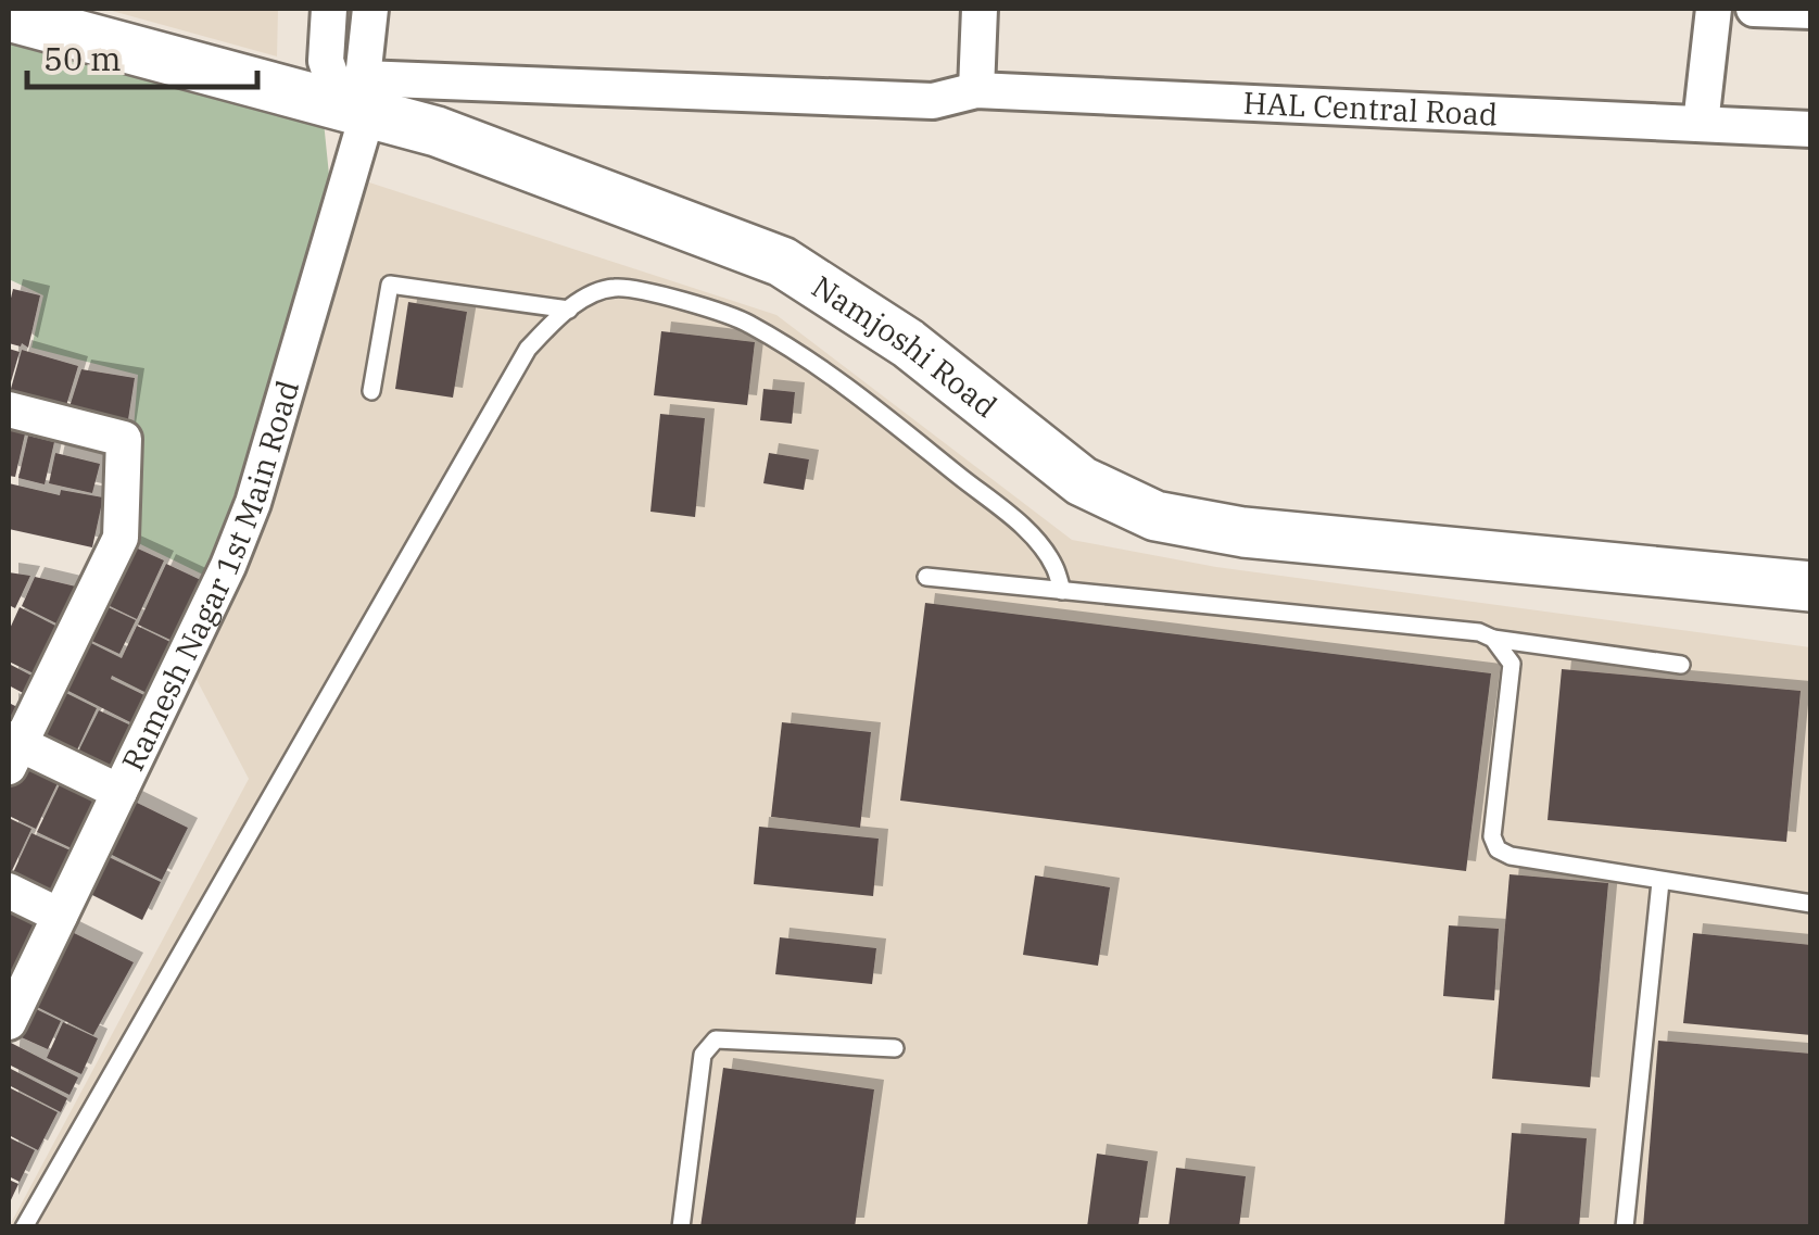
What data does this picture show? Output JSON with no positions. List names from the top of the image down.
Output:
{
  "streets": {
    "main road": ["Namjoshi Road"],
    "street": ["HAL Central Road", "Ramesh Nagar 1st Main Road"]
  },
  "crossings": [
    ["HAL Central Road", "Namjoshi Road"],
    ["HAL Central Road", "Ramesh Nagar 1st Main Road"],
    ["Namjoshi Road", "Ramesh Nagar 1st Main Road"]
  ],
  "scale_bar": "50 m"
}
